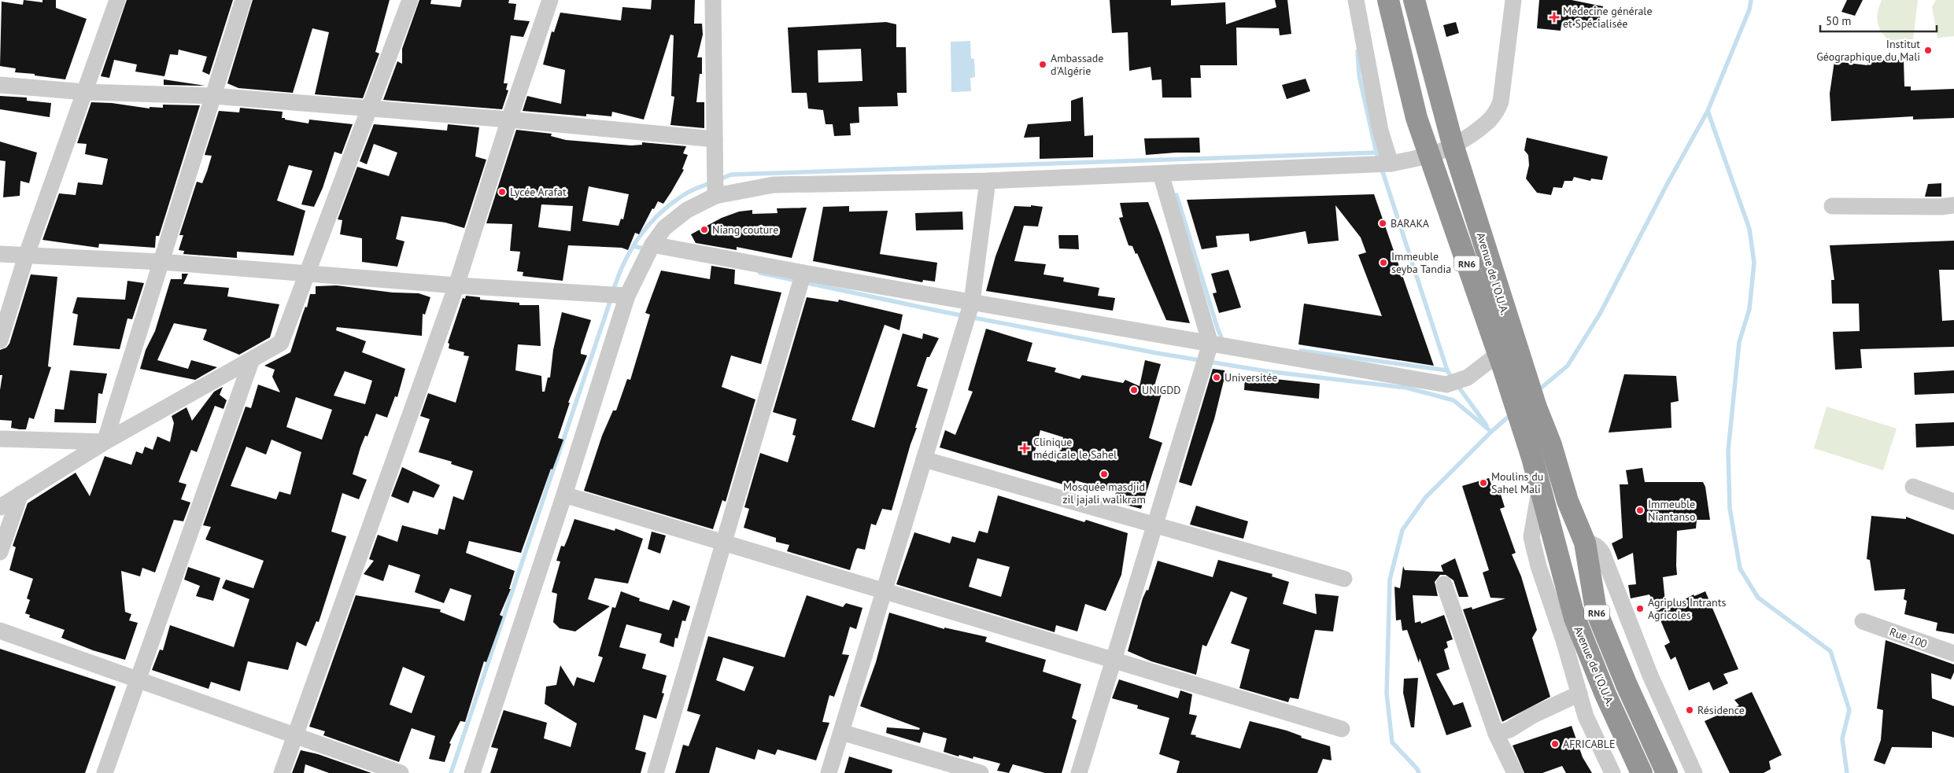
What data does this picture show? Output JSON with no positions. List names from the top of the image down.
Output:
{
  "streets": {
    "highway": ["RN6", "Avenue de l'O.U.A."],
    "street": ["Rue 100"]
  },
  "places": {
    "health": ["Médecine générale et Spécialisée", "Clinique médicale le Sahel"],
    "other": [
      "Institut Géographique du Mali",
      "Ambassade d'Algérie",
      "Lycée Arafat",
      "BARAKA",
      "Niang couture",
      "Immeuble seyba Tandia",
      "Universitée",
      "UNIGDD",
      "Mosquée masdjid zil jajali walikram",
      "Moulins du Sahel Mali",
      "Immeuble Niantanso",
      "Agriplus Intrants Agricoles",
      "Résidence",
      "AFRICABLE"
    ]
  },
  "scale_bar": "50 m"
}
